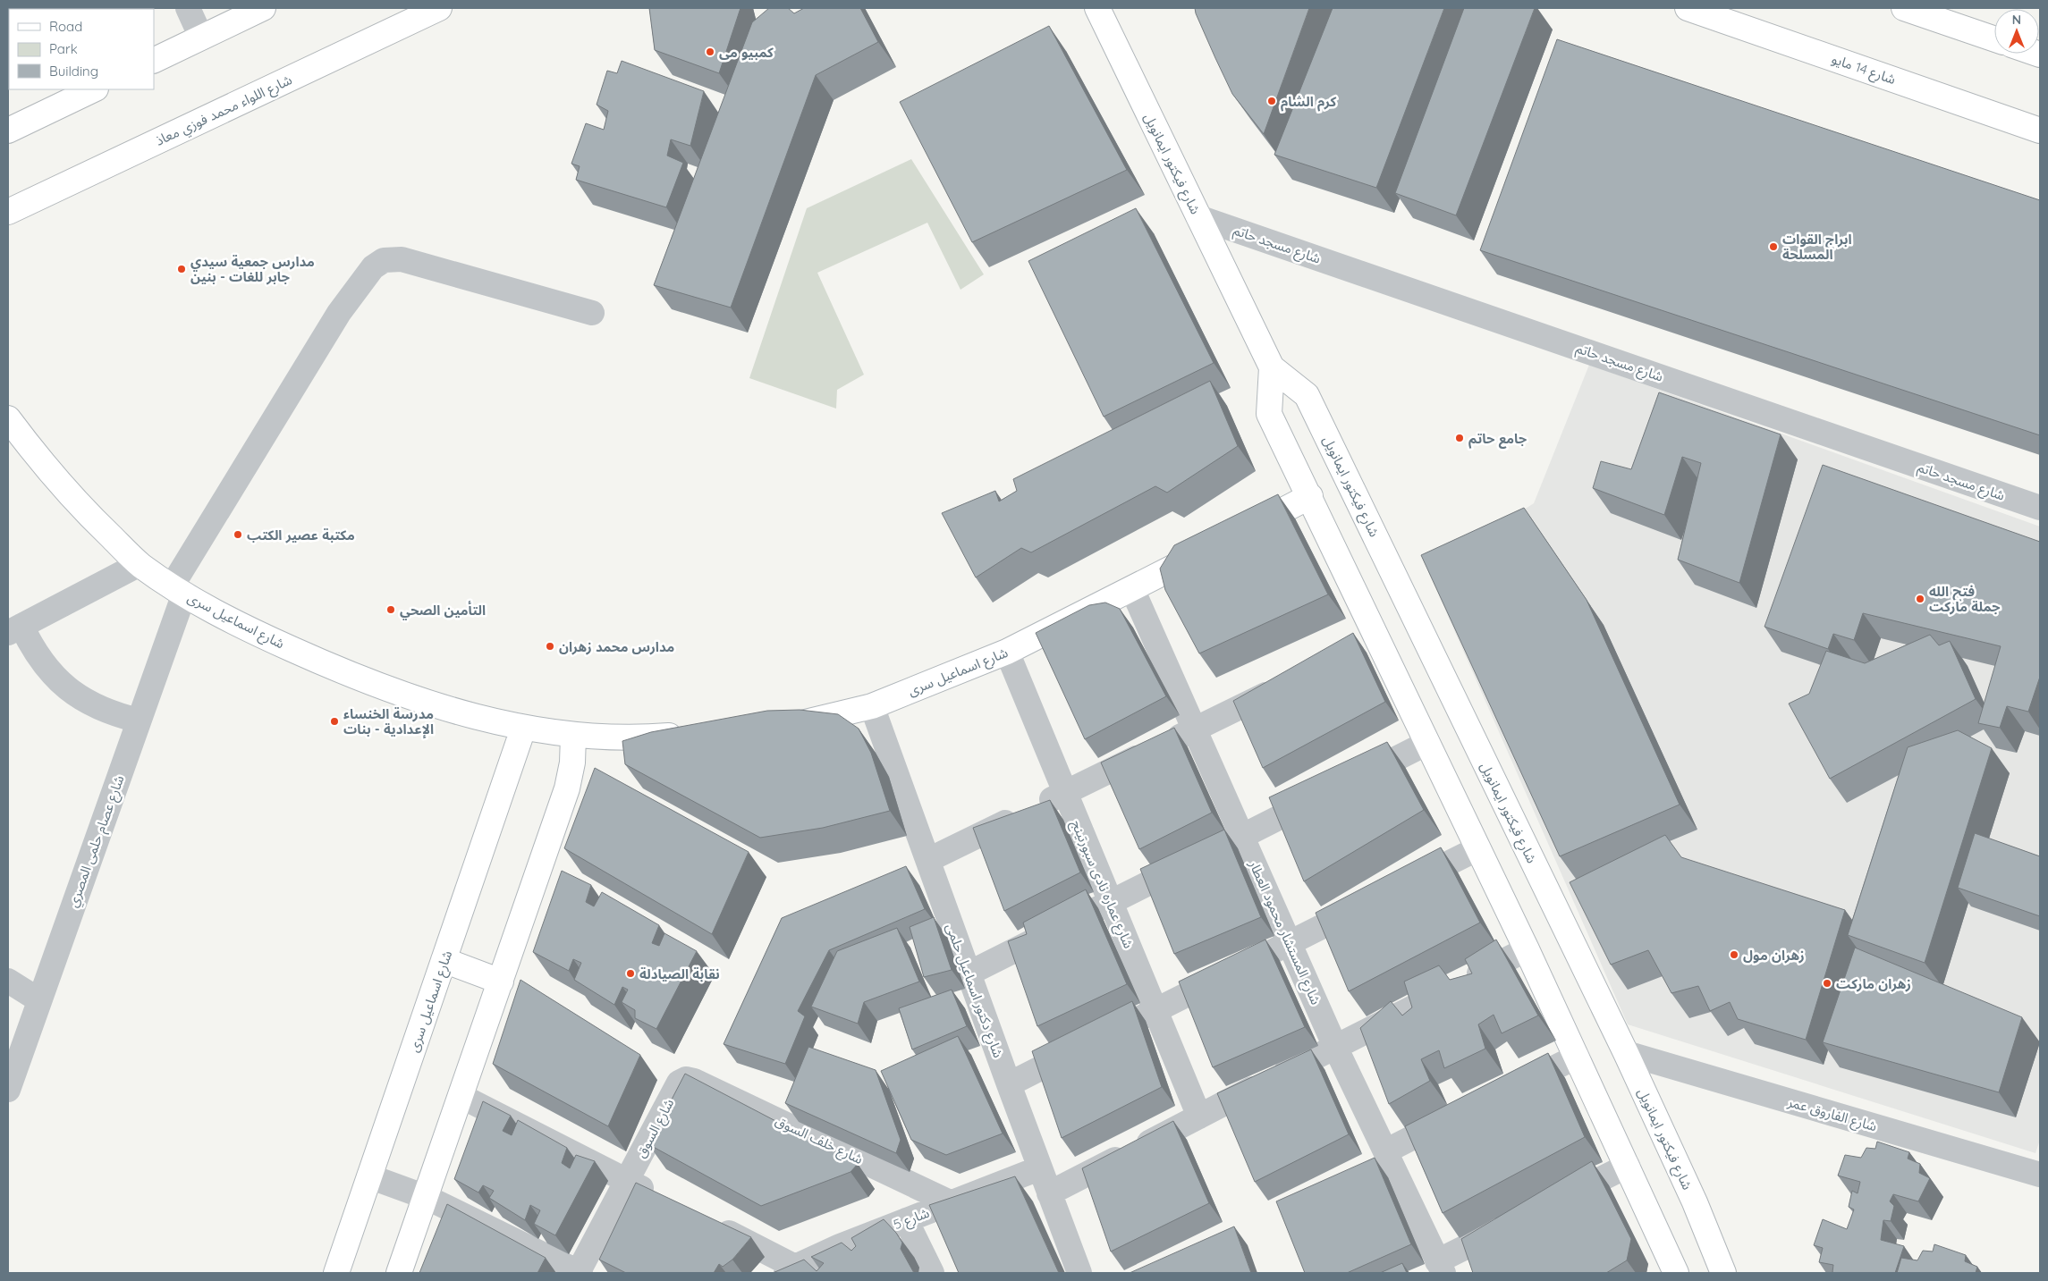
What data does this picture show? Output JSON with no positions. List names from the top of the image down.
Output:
{
  "streets": {
    "main road": [
      "شارع 14 مايو",
      "شارع اللواء محمد فوزي معاذ",
      "شارع فيكتور ايمانويل",
      "شارع اسماعيل سرى"
    ],
    "street": [
      "شارع مسجد حاتم",
      "شارع عصام حلمى المصري",
      "شارع عماره نادى سبورتينج",
      "شارع المستشار محمود العطار",
      "شارع دكتور اسماعيل حلمى",
      "شارع الفاروق عمر",
      "شارع السوق",
      "شارع خلف السوق",
      "شارع 5"
    ]
  },
  "crossings": [
    ["شارع فيكتور ايمانويل", "شارع مسجد حاتم"],
    ["شارع فيكتور ايمانويل", "شارع الفاروق عمر"],
    ["شارع اسماعيل سرى", "شارع عصام حلمى المصري"],
    ["شارع اسماعيل سرى", "شارع عماره نادى سبورتينج"],
    ["شارع اسماعيل سرى", "شارع المستشار محمود العطار"],
    ["شارع اسماعيل سرى", "شارع دكتور اسماعيل حلمى"],
    ["شارع دكتور اسماعيل حلمى", "شارع 5"],
    ["شارع السوق", "شارع خلف السوق"],
    ["شارع خلف السوق", "شارع 5"]
  ],
  "places": [
    "كمبيو مى",
    "كرم الشام",
    "ابراج القوات المسلحة",
    "مدارس جمعية سيدي جابر للغات - بنين",
    "جامع حاتم",
    "مكتبة عصير الكتب",
    "فتح الله جملة ماركت",
    "التأمين الصحي",
    "مدارس محمد زهران",
    "مدرسة الخنساء الإعدادية - بنات",
    "زهران مول",
    "نقابة الصيادلة",
    "زهران ماركت"
  ],
  "legend": ["Road", "Park", "Building"],
  "north": "top"
}
